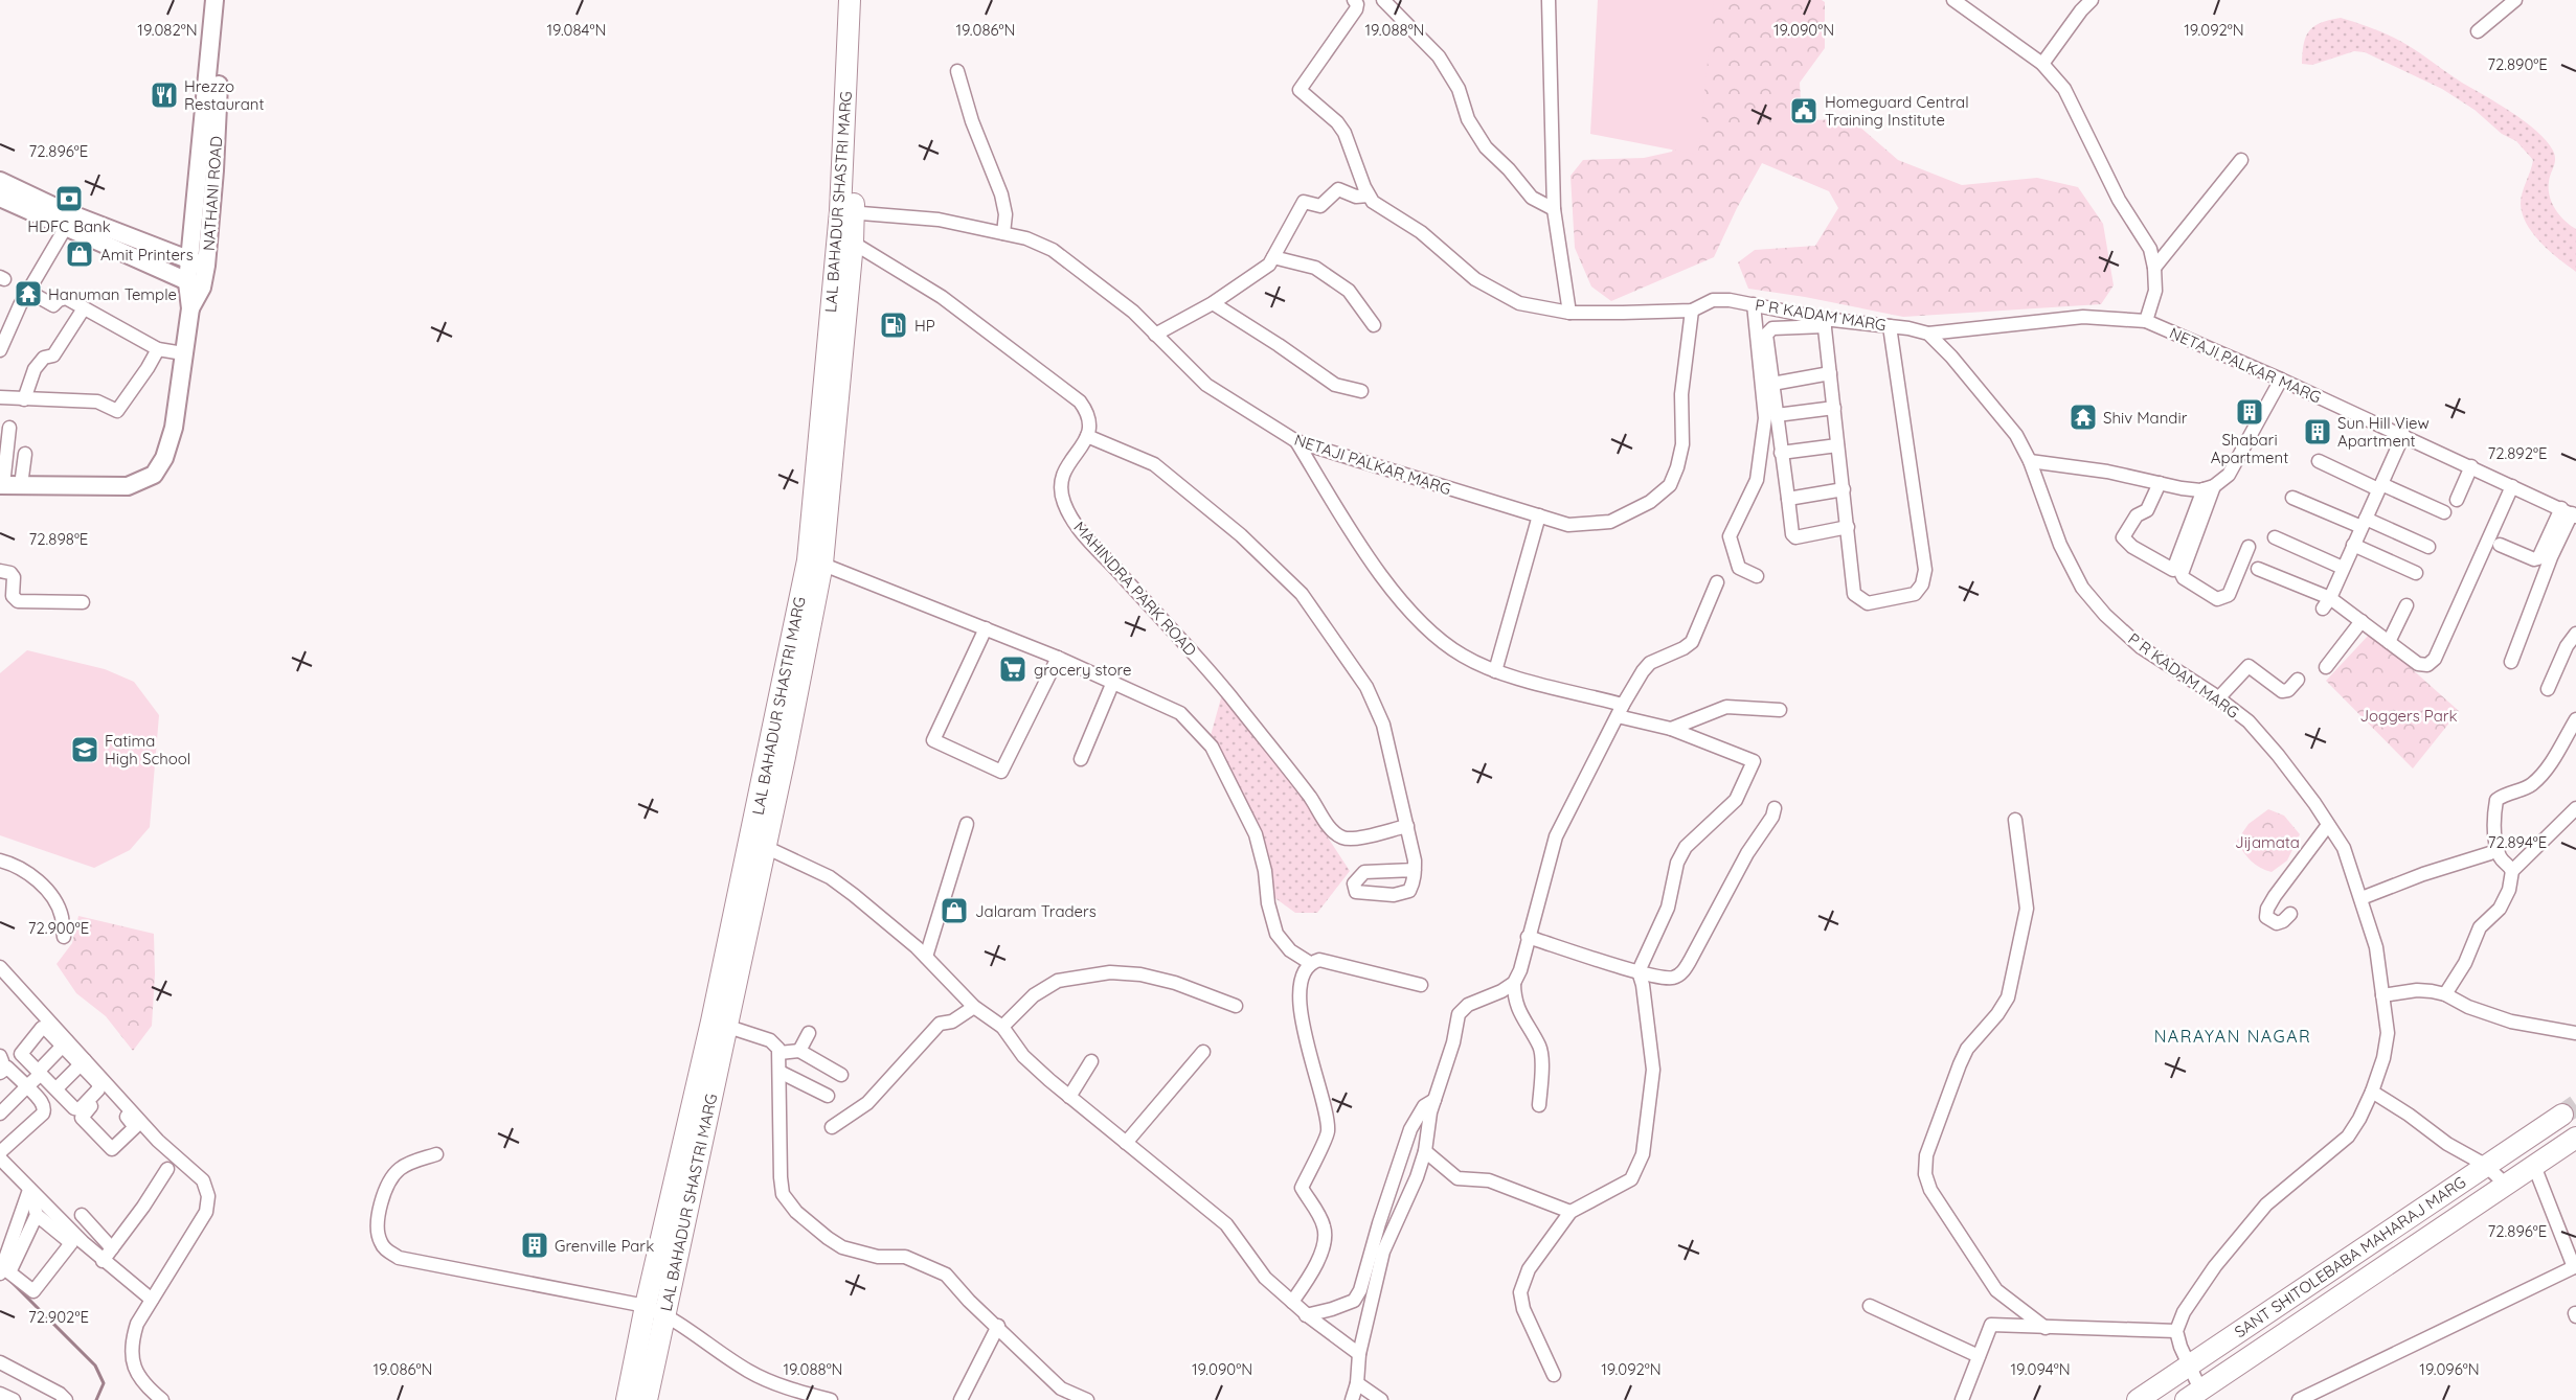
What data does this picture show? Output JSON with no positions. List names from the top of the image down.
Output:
{
  "streets": {
    "main road": ["LAL BAHADUR SHASTRI MARG", "SANT SHITOLEBABA MAHARAJ MARG"],
    "street": [
      "NATHANI ROAD",
      "P R KADAM MARG",
      "NETAJI PALKAR MARG",
      "MAHINDRA PARK ROAD"
    ]
  },
  "crossings": [
    ["LAL BAHADUR SHASTRI MARG", "NETAJI PALKAR MARG"],
    ["P R KADAM MARG", "NETAJI PALKAR MARG"]
  ],
  "districts": ["NARAYAN NAGAR"],
  "parks": ["Joggers Park", "Jijamata"],
  "places": {
    "restaurant": ["Hrezzo Restaurant"],
    "public building": ["Homeguard Central Training Institute"],
    "bank": ["HDFC Bank"],
    "shop": ["Amit Printers", "Jalaram Traders"],
    "temple": ["Hanuman Temple", "Shiv Mandir"],
    "fuel station": ["HP"],
    "building": ["Shabari Apartment", "Sun Hill View Apartment", "Grenville Park"],
    "supermarket": ["grocery store"],
    "school or university": ["Fatima High School"]
  },
  "coordinates": [
    "19.082°N",
    "19.084°N",
    "19.086°N",
    "19.088°N",
    "19.090°N",
    "19.092°N",
    "72.890°E",
    "72.896°E",
    "72.892°E",
    "72.898°E",
    "72.894°E",
    "72.900°E",
    "72.902°E",
    "19.094°N",
    "19.096°N"
  ]
}
